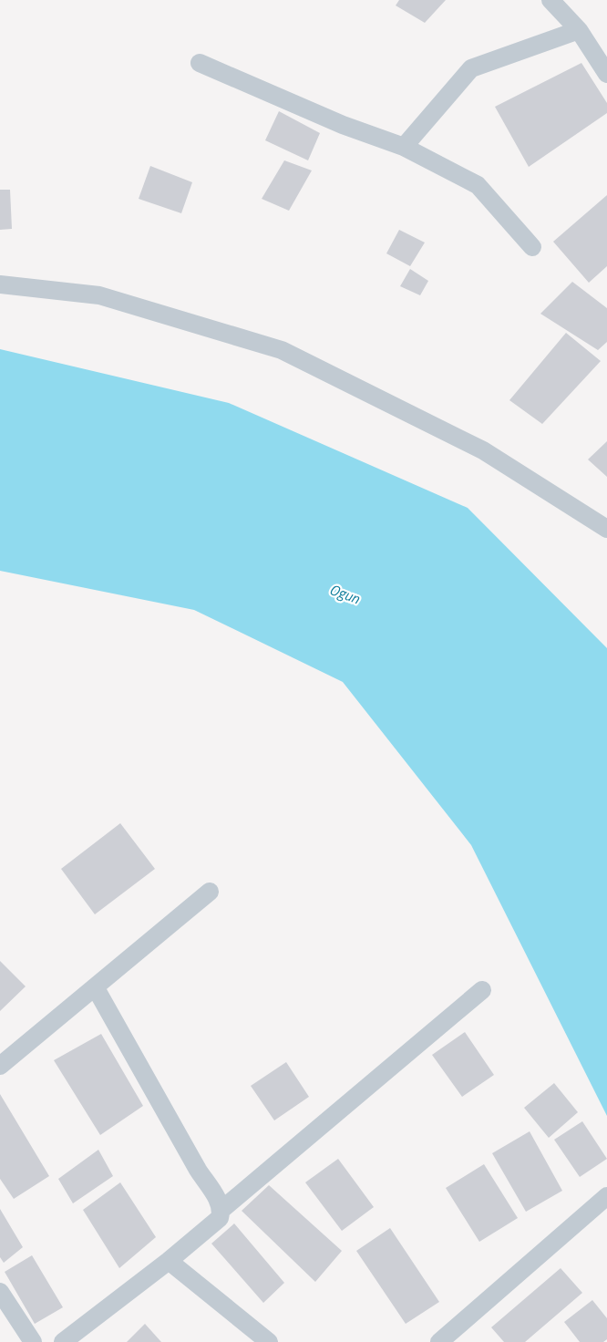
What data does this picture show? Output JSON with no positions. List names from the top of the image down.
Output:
{
  "water": ["Ogun"]
}
